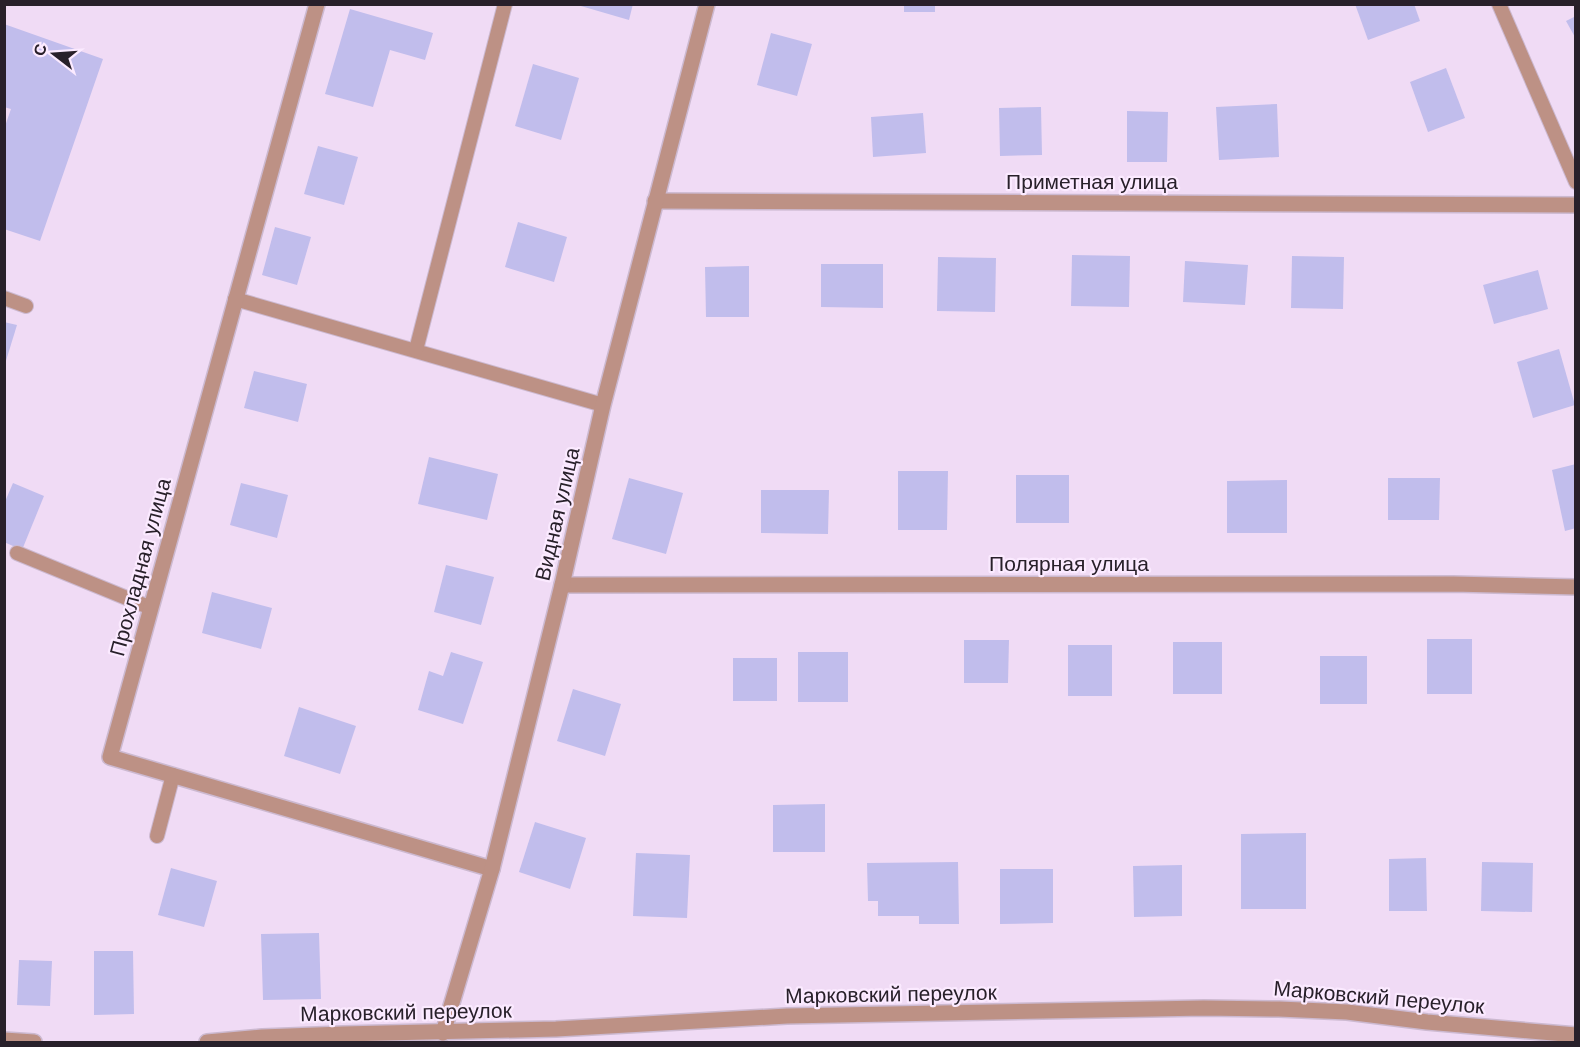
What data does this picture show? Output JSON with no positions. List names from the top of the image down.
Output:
{
  "streets": {
    "street": [
      "Приметная улица",
      "Видная улица",
      "Полярная улица",
      "Прохладная улица",
      "Марковский переулок"
    ]
  },
  "crossings": [
    ["Приметная улица", "Видная улица"],
    ["Видная улица", "Полярная улица"],
    ["Видная улица", "Прохладная улица"],
    ["Видная улица", "Марковский переулок"]
  ],
  "north": "left"
}
